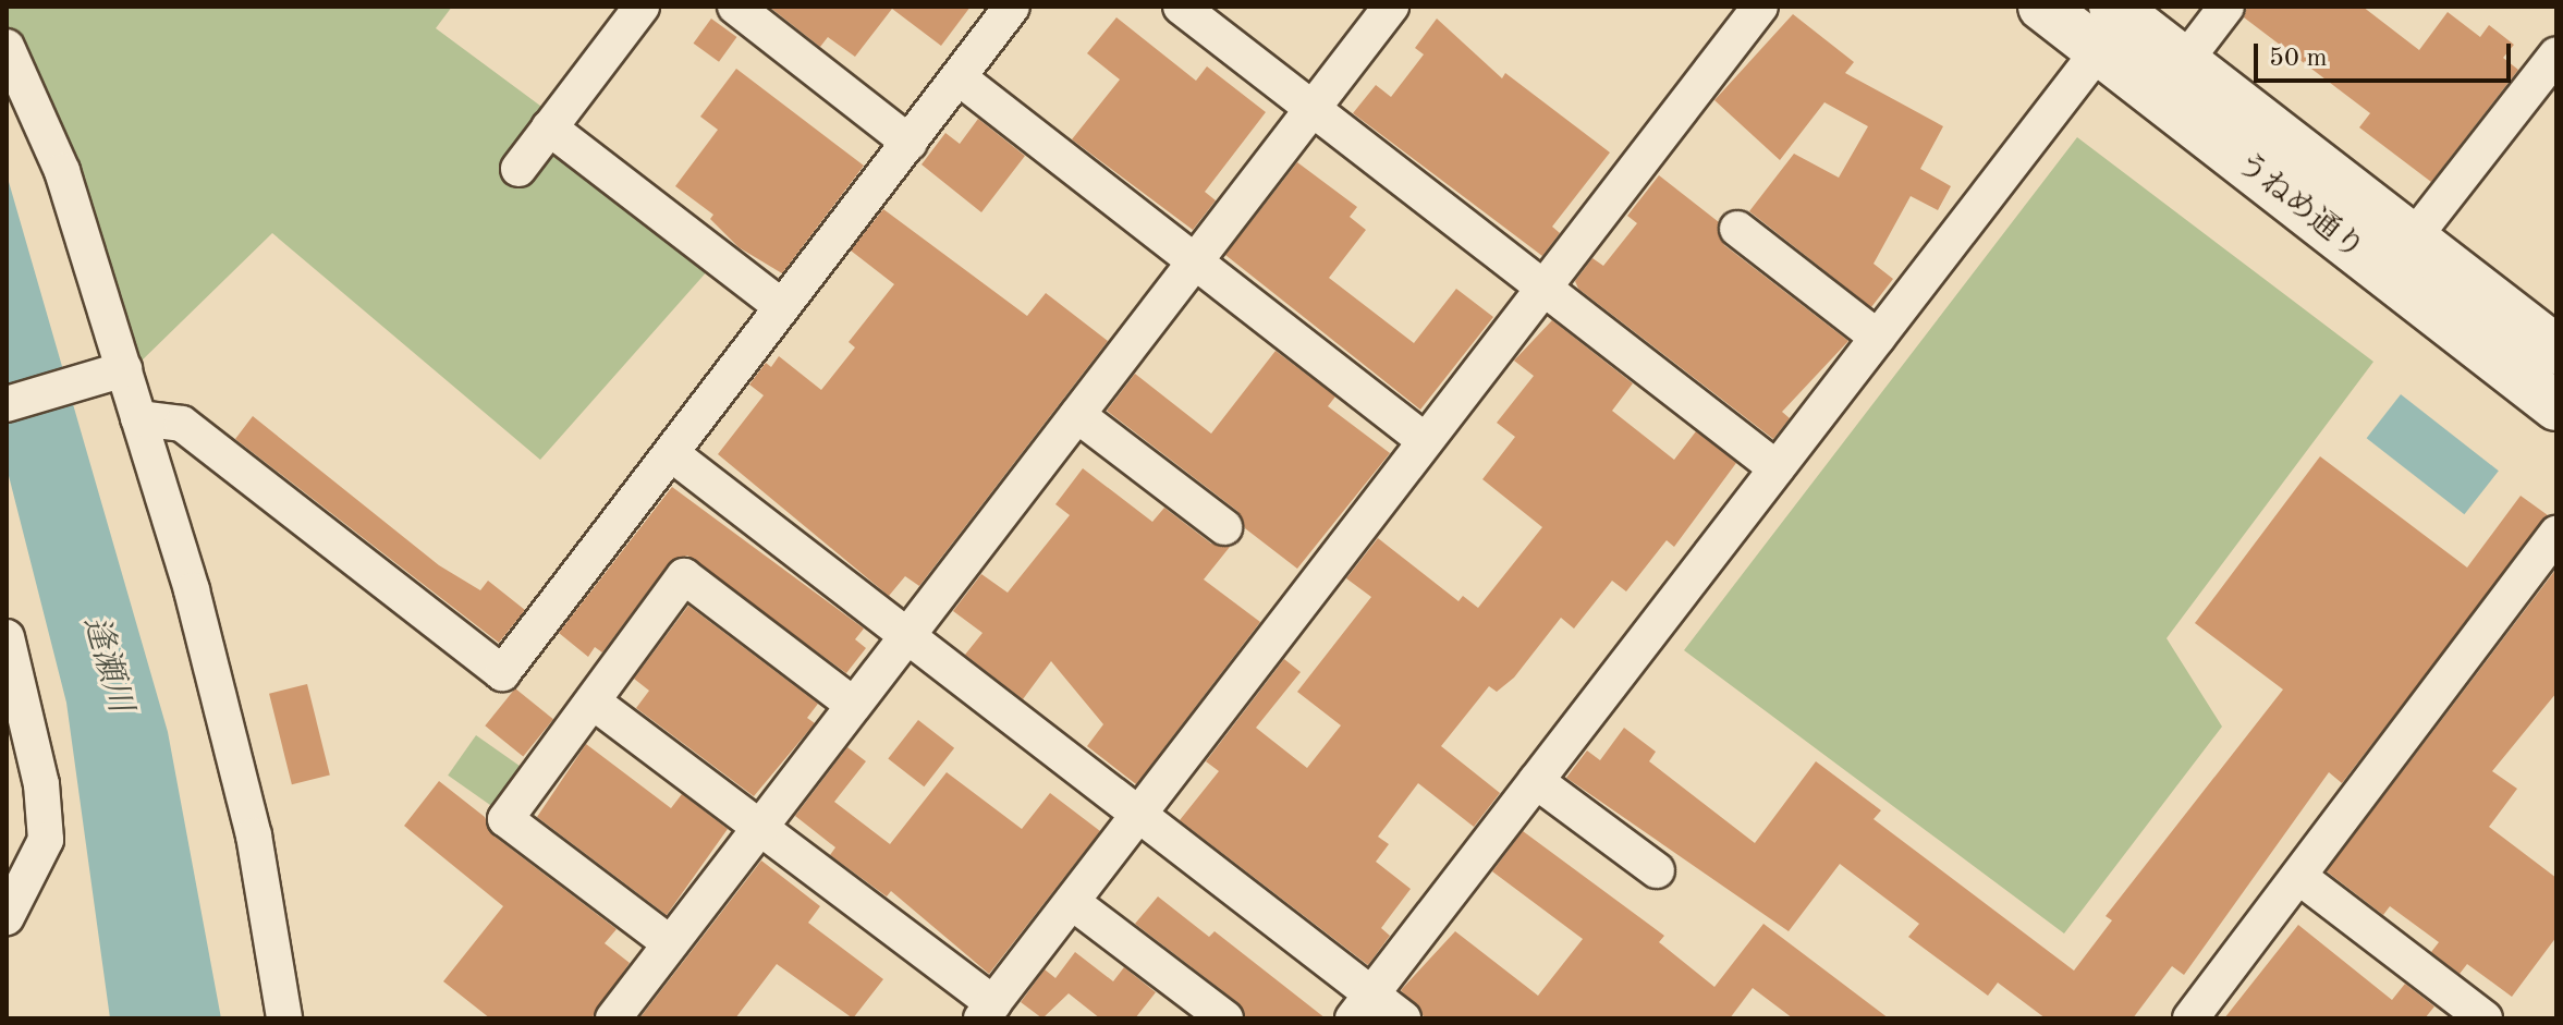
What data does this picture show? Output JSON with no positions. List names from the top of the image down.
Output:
{
  "streets": {
    "street": ["うねめ通り"]
  },
  "water": ["逢瀬川"],
  "scale_bar": "50 m"
}
